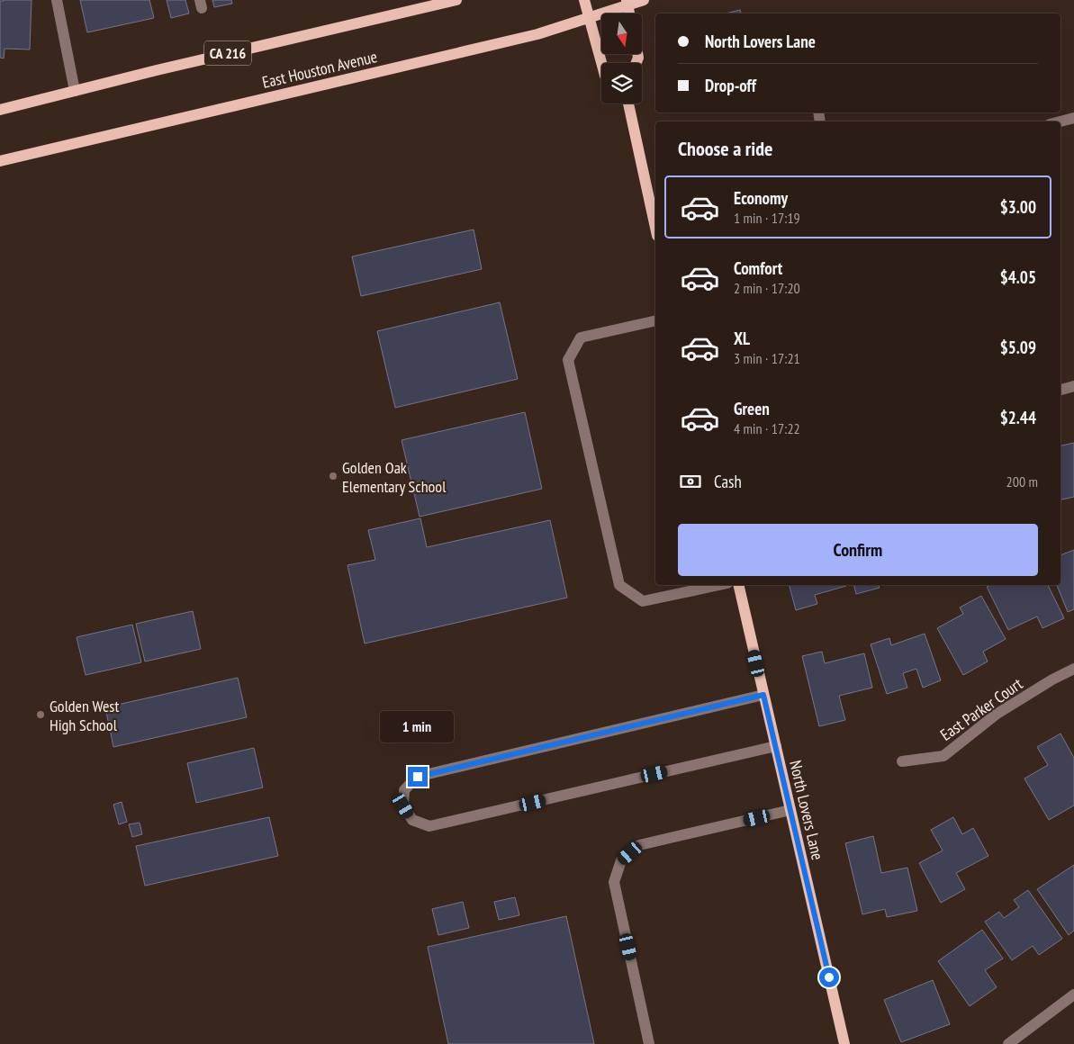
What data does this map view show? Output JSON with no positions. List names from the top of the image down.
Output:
{
  "streets": {
    "main road": ["CA 216", "East Houston Avenue", "North Lovers Lane"],
    "street": ["East Parker Court"]
  },
  "places": ["Golden Oak Elementary School", "Golden West High School"],
  "north": "bottom",
  "page": {
    "banner": ["North Lovers Lane", "Drop-off"],
    "heading": "Choose a ride",
    "list": [
      {
        "name": "Economy",
        "note": "1 min · 17:19",
        "value": "$3.00"
      },
      {
        "name": "Comfort",
        "note": "2 min · 17:20",
        "value": "$4.05"
      },
      {
        "name": "XL",
        "note": "3 min · 17:21",
        "value": "$5.09"
      },
      {
        "name": "Green",
        "note": "4 min · 17:22",
        "value": "$2.44"
      }
    ],
    "pay": ["Cash", "200 m"],
    "buttons": "Confirm",
    "bubble": "1 min"
  }
}
